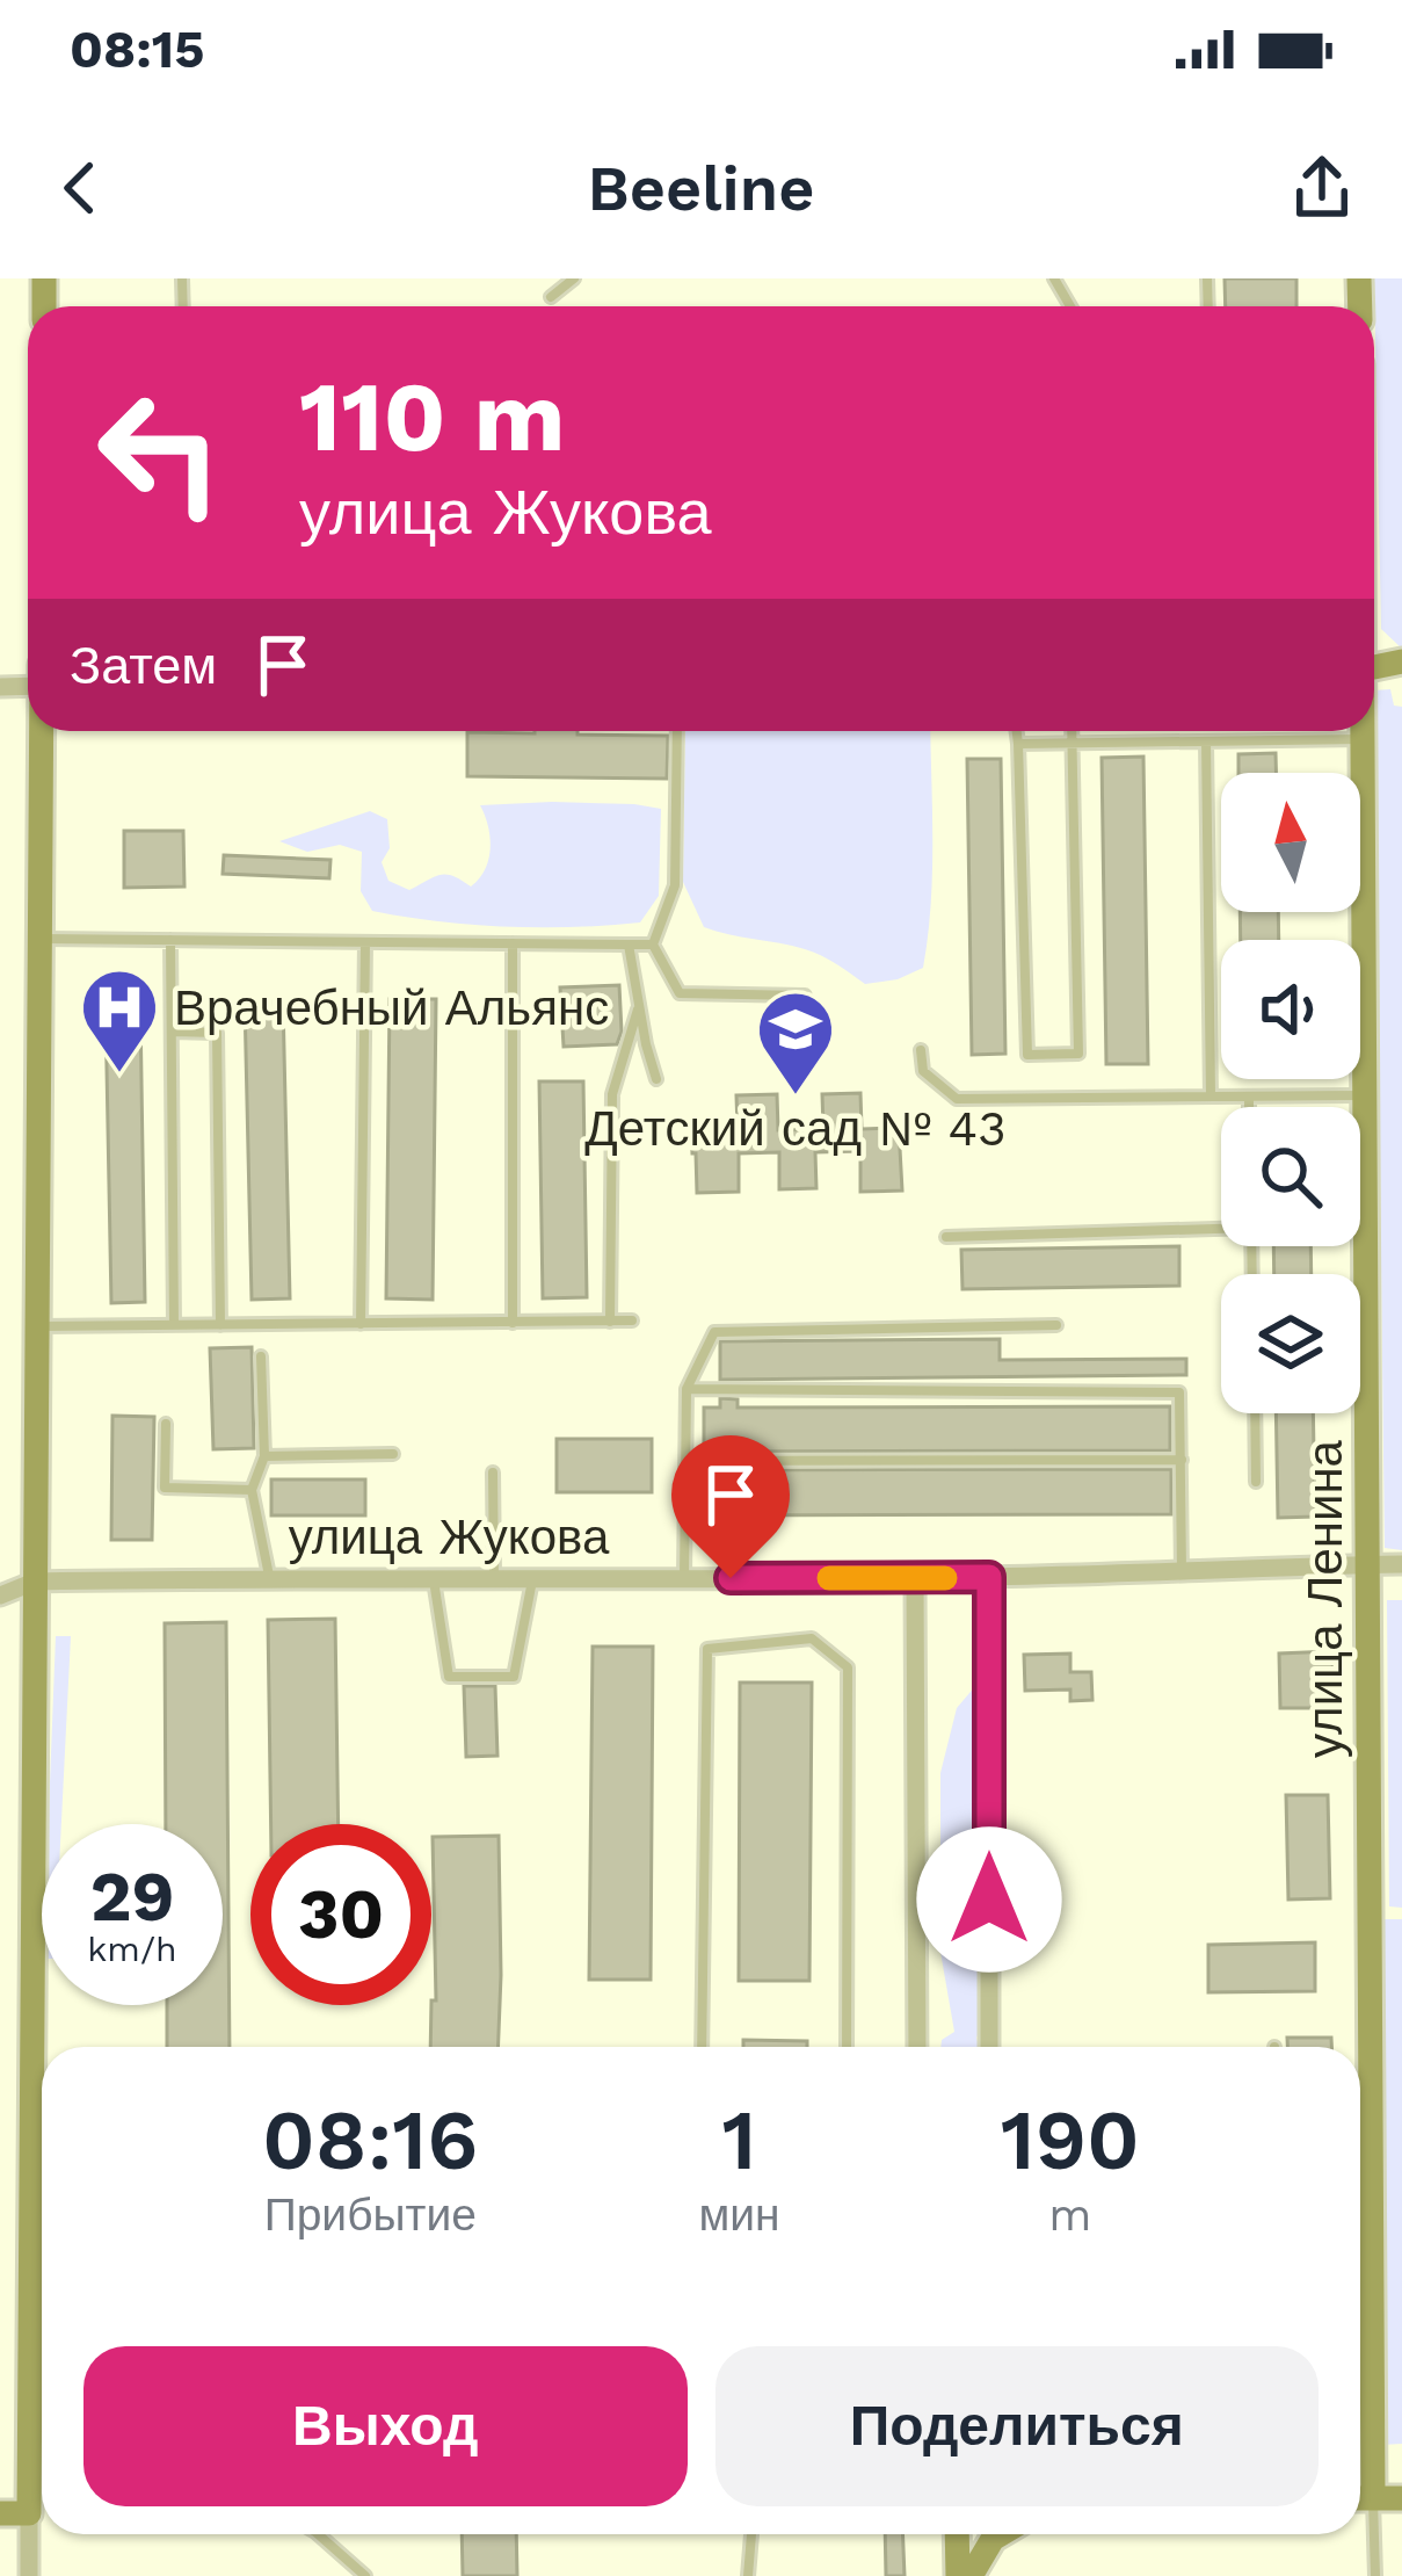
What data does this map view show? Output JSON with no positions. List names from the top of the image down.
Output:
{
  "streets": {
    "street": ["улица Жукова", "улица Ленина"]
  },
  "crossings": [
    ["улица Жукова", "улица Ленина"]
  ],
  "places": {
    "hospital": ["Врачебный Альянс"],
    "school or university": ["Детский сад № 43"]
  },
  "north": "top",
  "page": {
    "status": "08:15",
    "header": "Beeline",
    "turn": ["110 m", "улица Жукова"],
    "then": "Затем",
    "speed": "29 km/h",
    "limit": "30",
    "eta": [
      "08:16",
      "Прибытие",
      "1",
      "мин",
      "190",
      "m"
    ],
    "buttons": ["Выход", "Поделиться"]
  }
}
